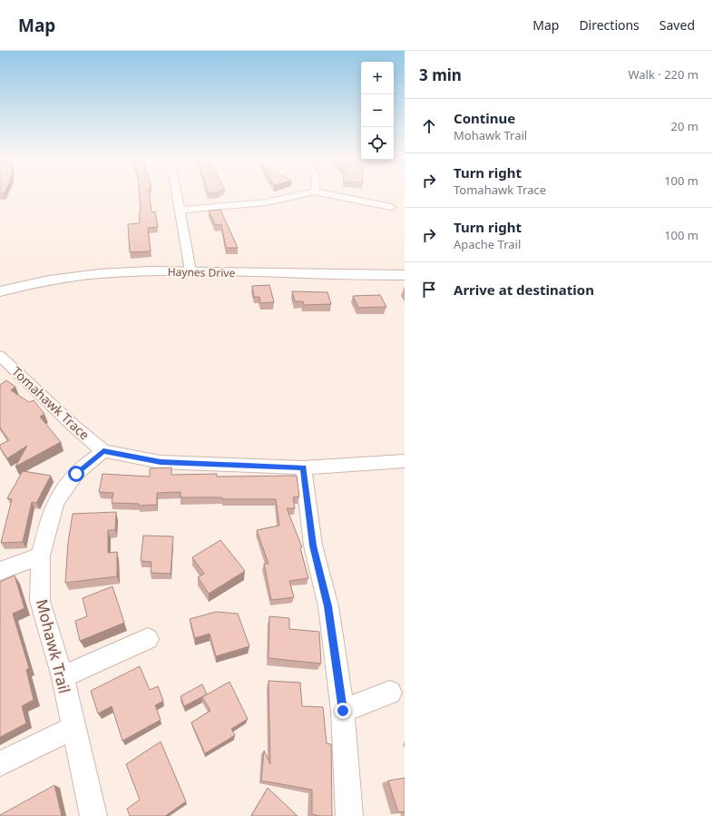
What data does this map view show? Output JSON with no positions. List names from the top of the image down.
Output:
{
  "streets": {
    "street": ["Haynes Drive", "Tomahawk Trace", "Mohawk Trail"]
  },
  "crossings": [
    ["Tomahawk Trace", "Mohawk Trail"]
  ],
  "page": {
    "header": "Map",
    "nav": ["Map", "Directions", "Saved"],
    "heading": ["3 min", "Walk · 220 m"],
    "map_buttons": ["+", "−"],
    "list": [
      ["Continue", "Mohawk Trail", "20 m"],
      ["Turn right", "Tomahawk Trace", "100 m"],
      ["Turn right", "Apache Trail", "100 m"],
      "Arrive at destination"
    ]
  }
}
